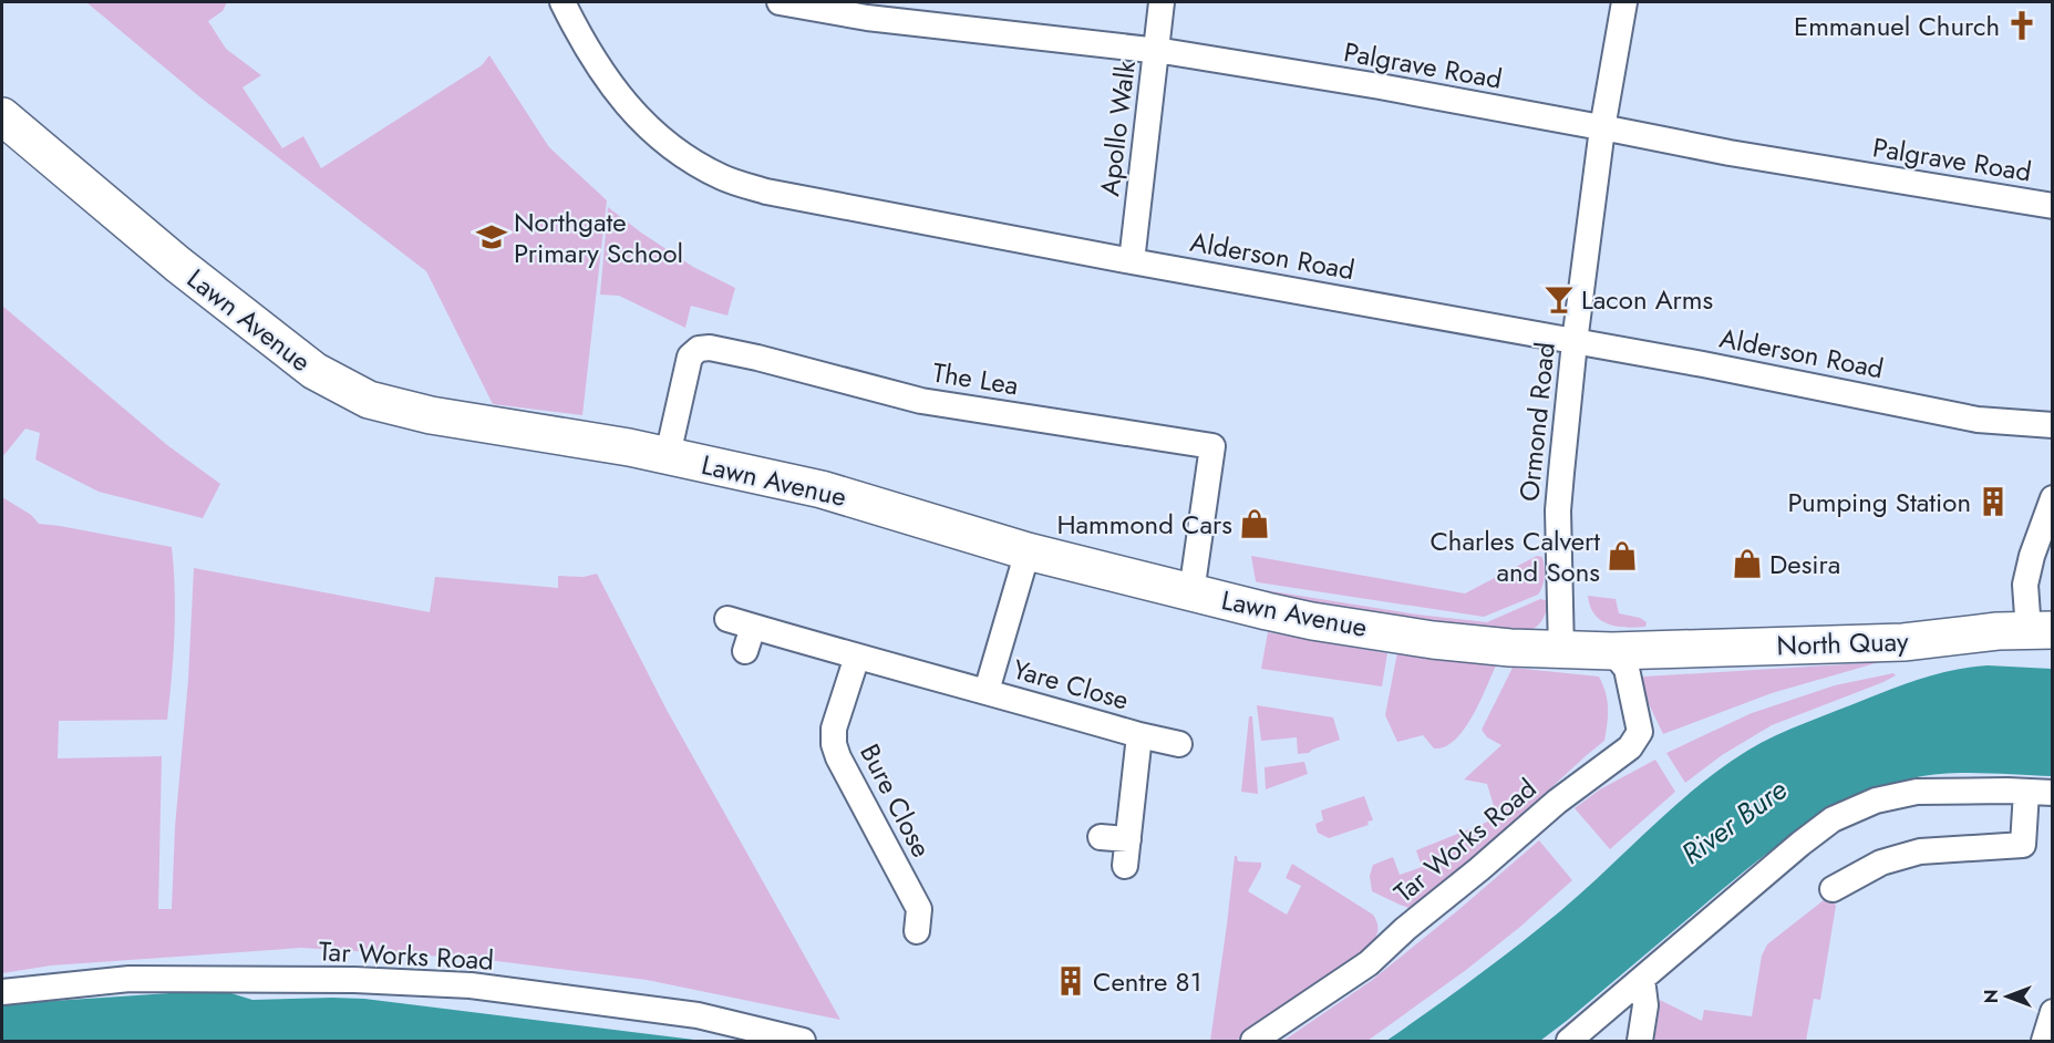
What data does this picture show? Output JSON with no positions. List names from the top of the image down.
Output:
{
  "streets": {
    "main road": ["Lawn Avenue", "North Quay"],
    "street": [
      "Palgrave Road",
      "Apollo Walk",
      "Alderson Road",
      "The Lea",
      "Ormond Road",
      "Yare Close",
      "Bure Close",
      "Tar Works Road"
    ]
  },
  "crossings": [
    ["Palgrave Road", "Apollo Walk"],
    ["Palgrave Road", "Ormond Road"],
    ["Apollo Walk", "Alderson Road"],
    ["Alderson Road", "Ormond Road"],
    ["Lawn Avenue", "The Lea"],
    ["Lawn Avenue", "Ormond Road"],
    ["Lawn Avenue", "North Quay"],
    ["Lawn Avenue", "Tar Works Road"],
    ["North Quay", "Tar Works Road"]
  ],
  "water": ["River Bure"],
  "places": {
    "church": ["Emmanuel Church"],
    "school or university": ["Northgate Primary School"],
    "bar": ["Lacon Arms"],
    "building": ["Pumping Station", "Centre 81"],
    "shop": ["Hammond Cars", "Charles Calvert and Sons", "Desira"]
  },
  "north": "left"
}
